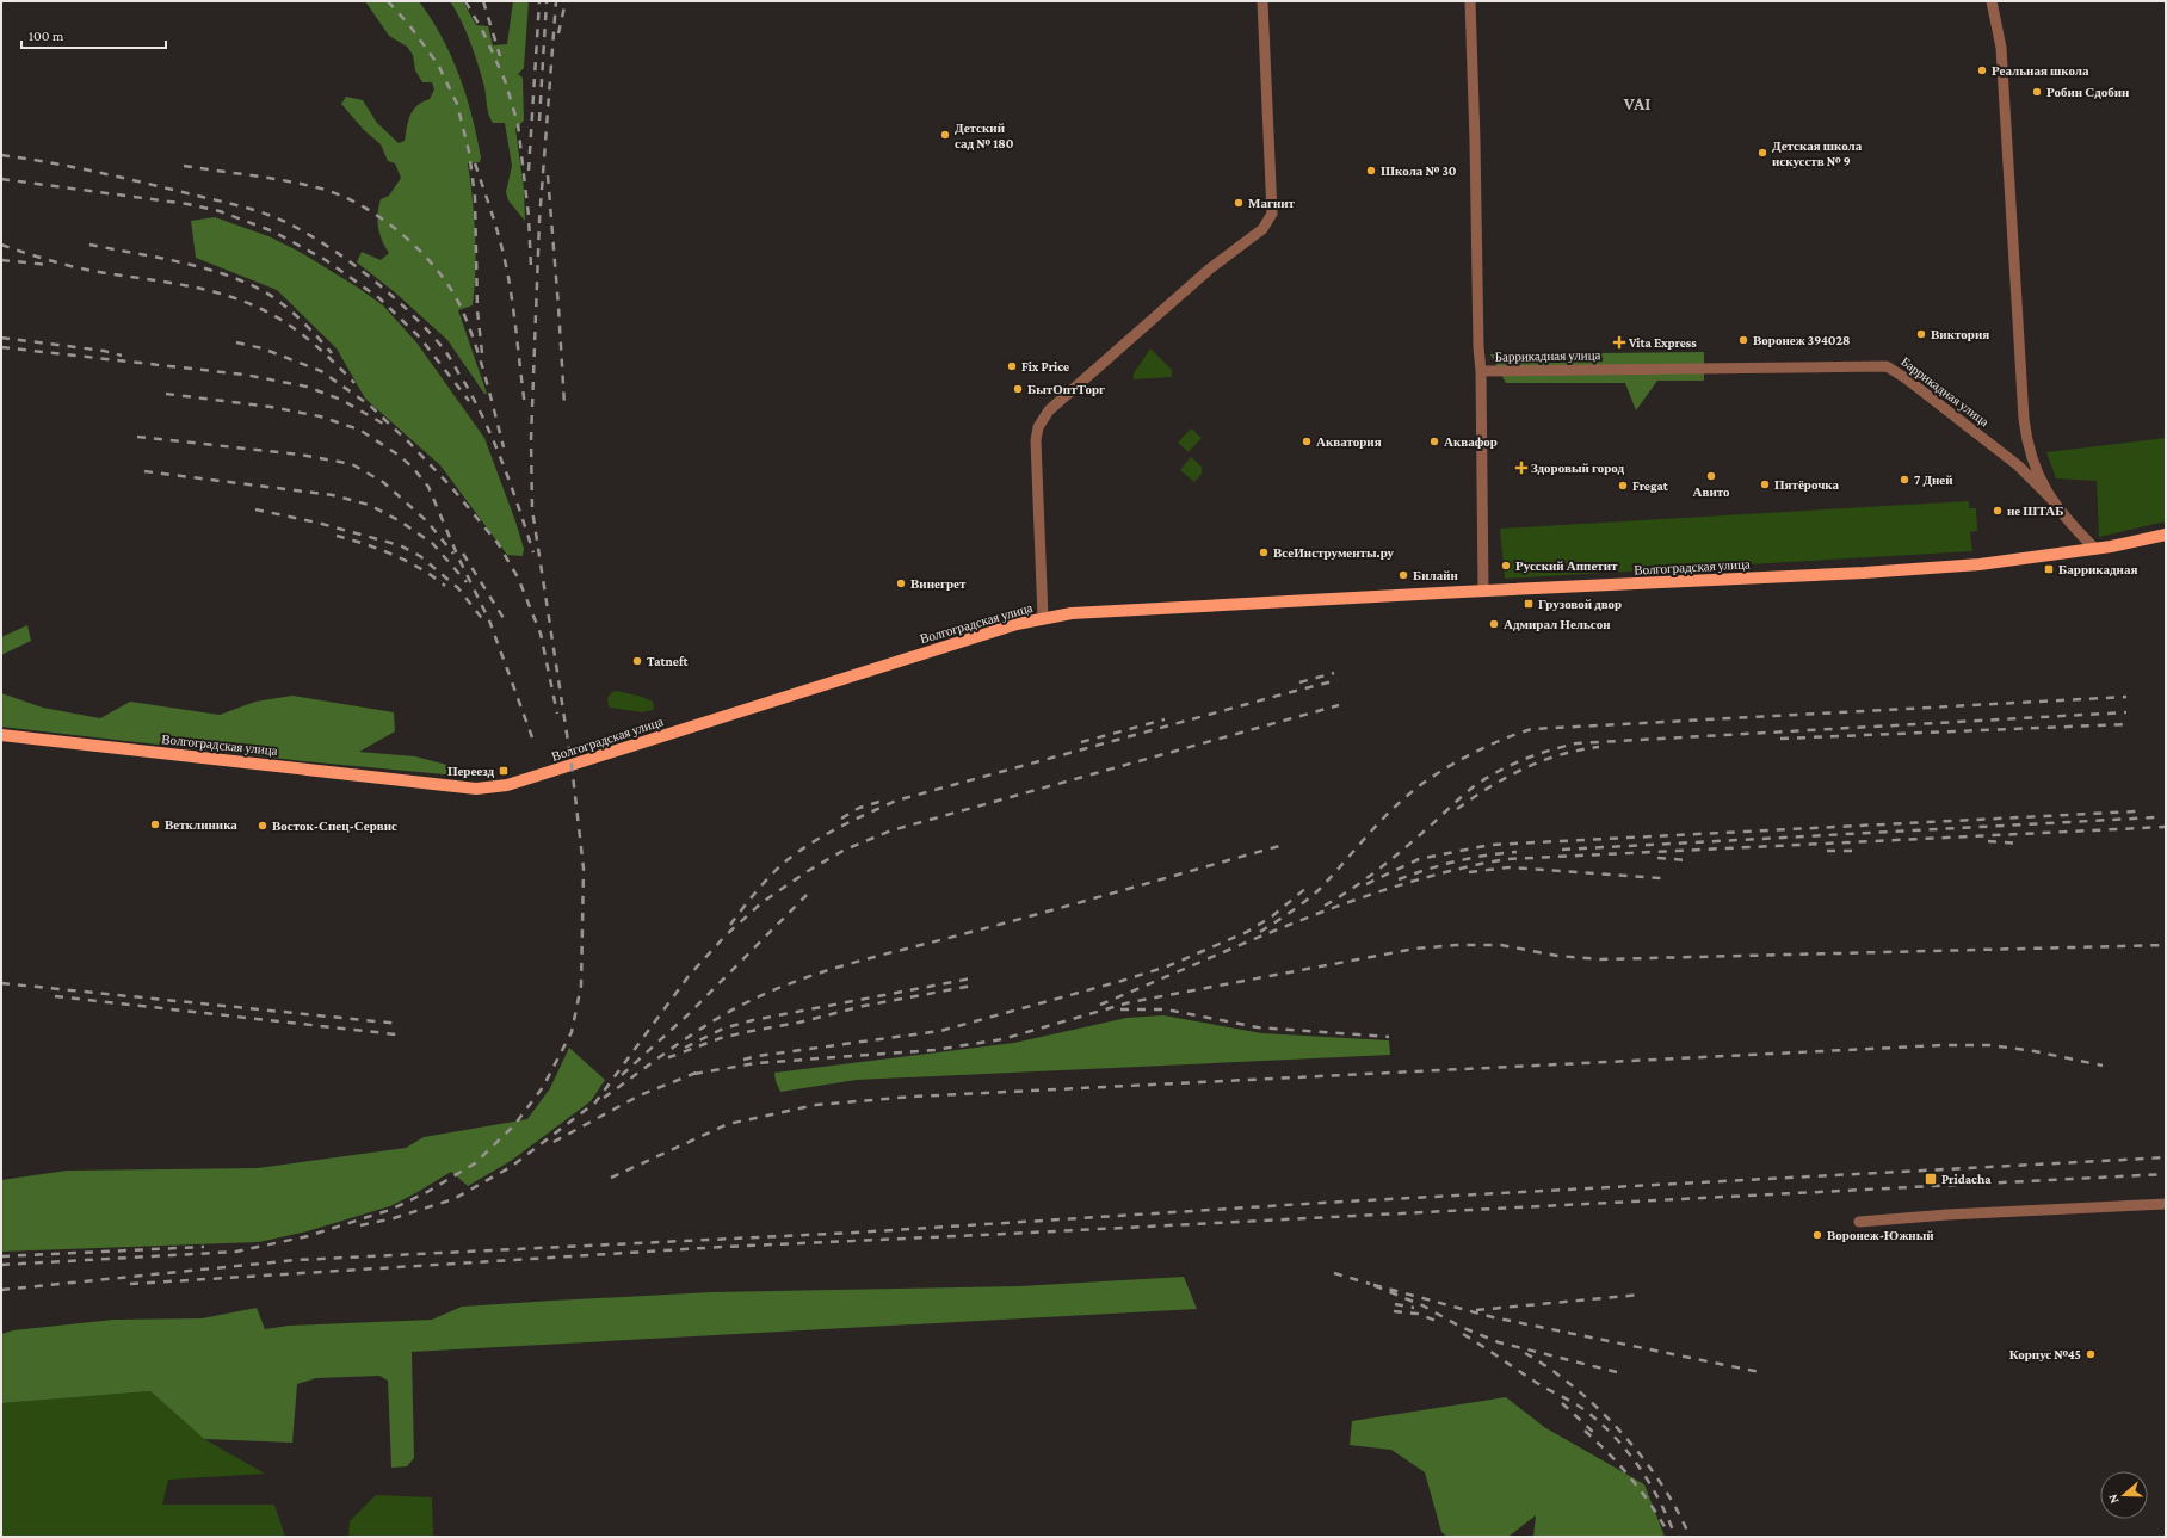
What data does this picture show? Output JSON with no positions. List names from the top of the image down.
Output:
{
  "streets": {
    "main road": ["Волгоградская улица"],
    "street": ["Баррикадная улица"]
  },
  "crossings": [
    ["Баррикадная улица", "Волгоградская улица"]
  ],
  "districts": ["VAI"],
  "places": {
    "other": [
      "Реальная школа",
      "Робин Сдобин",
      "Детский сад № 180",
      "Детская школа искусств № 9",
      "Школа № 30",
      "Магнит",
      "Виктория",
      "Воронеж 394028",
      "Fix Price",
      "БытОптТорг",
      "Акватория",
      "Аквафор",
      "Авито",
      "7 Дней",
      "Пятёрочка",
      "Fregat",
      "не ШТАБ",
      "ВсеИнструменты.ру",
      "Русский Аппетит",
      "Билайн",
      "Винегрет",
      "Адмирал Нельсон",
      "Tatneft",
      "Ветклиника",
      "Восток-Спец-Сервис",
      "Воронеж-Южный",
      "Корпус №45"
    ],
    "health": ["Vita Express", "Здоровый город"],
    "transit": [
      "Баррикадная",
      "Грузовой двор",
      "Переезд",
      "Pridacha"
    ]
  },
  "scale_bar": "100 m",
  "north": "left"
}
